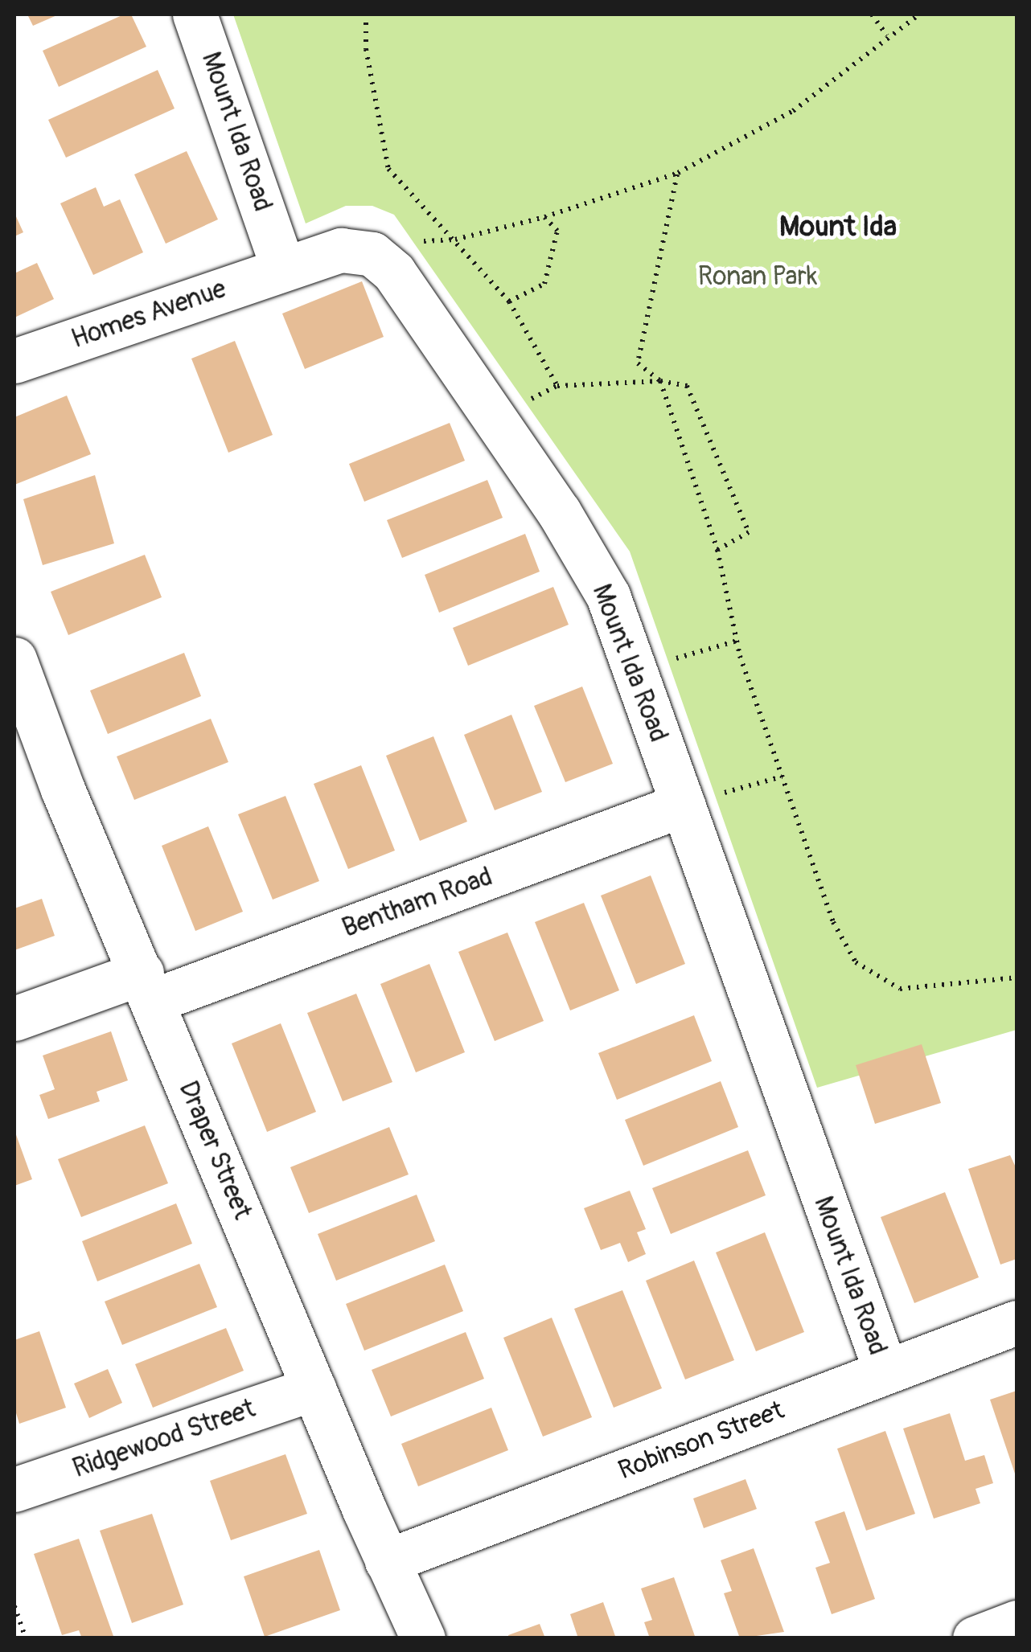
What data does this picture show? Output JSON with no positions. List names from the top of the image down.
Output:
{
  "streets": {
    "street": [
      "Mount Ida Road",
      "Homes Avenue",
      "Bentham Road",
      "Draper Street",
      "Ridgewood Street",
      "Robinson Street"
    ]
  },
  "crossings": [
    ["Mount Ida Road", "Homes Avenue"],
    ["Mount Ida Road", "Bentham Road"],
    ["Mount Ida Road", "Robinson Street"],
    ["Bentham Road", "Draper Street"],
    ["Draper Street", "Ridgewood Street"],
    ["Draper Street", "Robinson Street"]
  ],
  "districts": ["Mount Ida"],
  "parks": ["Ronan Park"]
}
